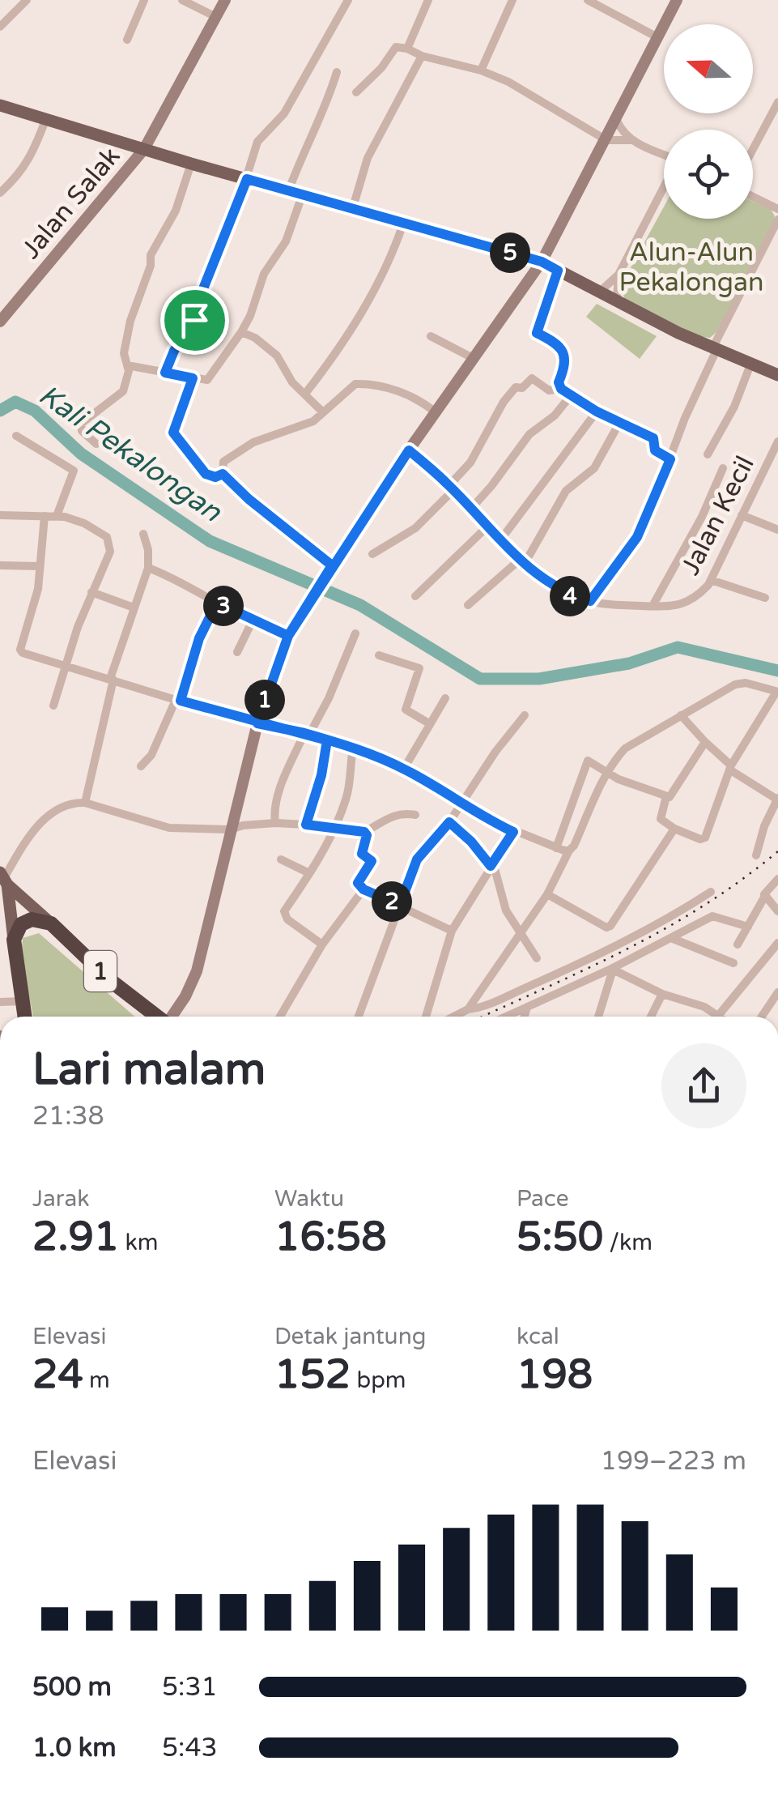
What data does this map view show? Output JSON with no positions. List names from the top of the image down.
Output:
{
  "streets": {
    "highway": ["1"],
    "street": ["Jalan Salak", "Jalan Kecil"]
  },
  "water": ["Kali Pekalongan"],
  "parks": ["Alun-Alun Pekalongan"],
  "north": "left",
  "page": {
    "pins": [
      "5",
      "4",
      "3",
      "1",
      "2"
    ],
    "heading": ["Lari malam", "21:38"],
    "stats": [
      ["Jarak", "2.91 km"],
      ["Waktu", "16:58"],
      ["Pace", "5:50 /km"],
      ["Elevasi", "24 m"],
      ["Detak jantung", "152 bpm"],
      ["kcal", "198"]
    ],
    "chart": ["Elevasi", "199–223 m"],
    "list": [
      {
        "name": "500 m",
        "note": "5:31"
      },
      {
        "name": "1.0 km",
        "note": "5:43"
      }
    ]
  }
}
